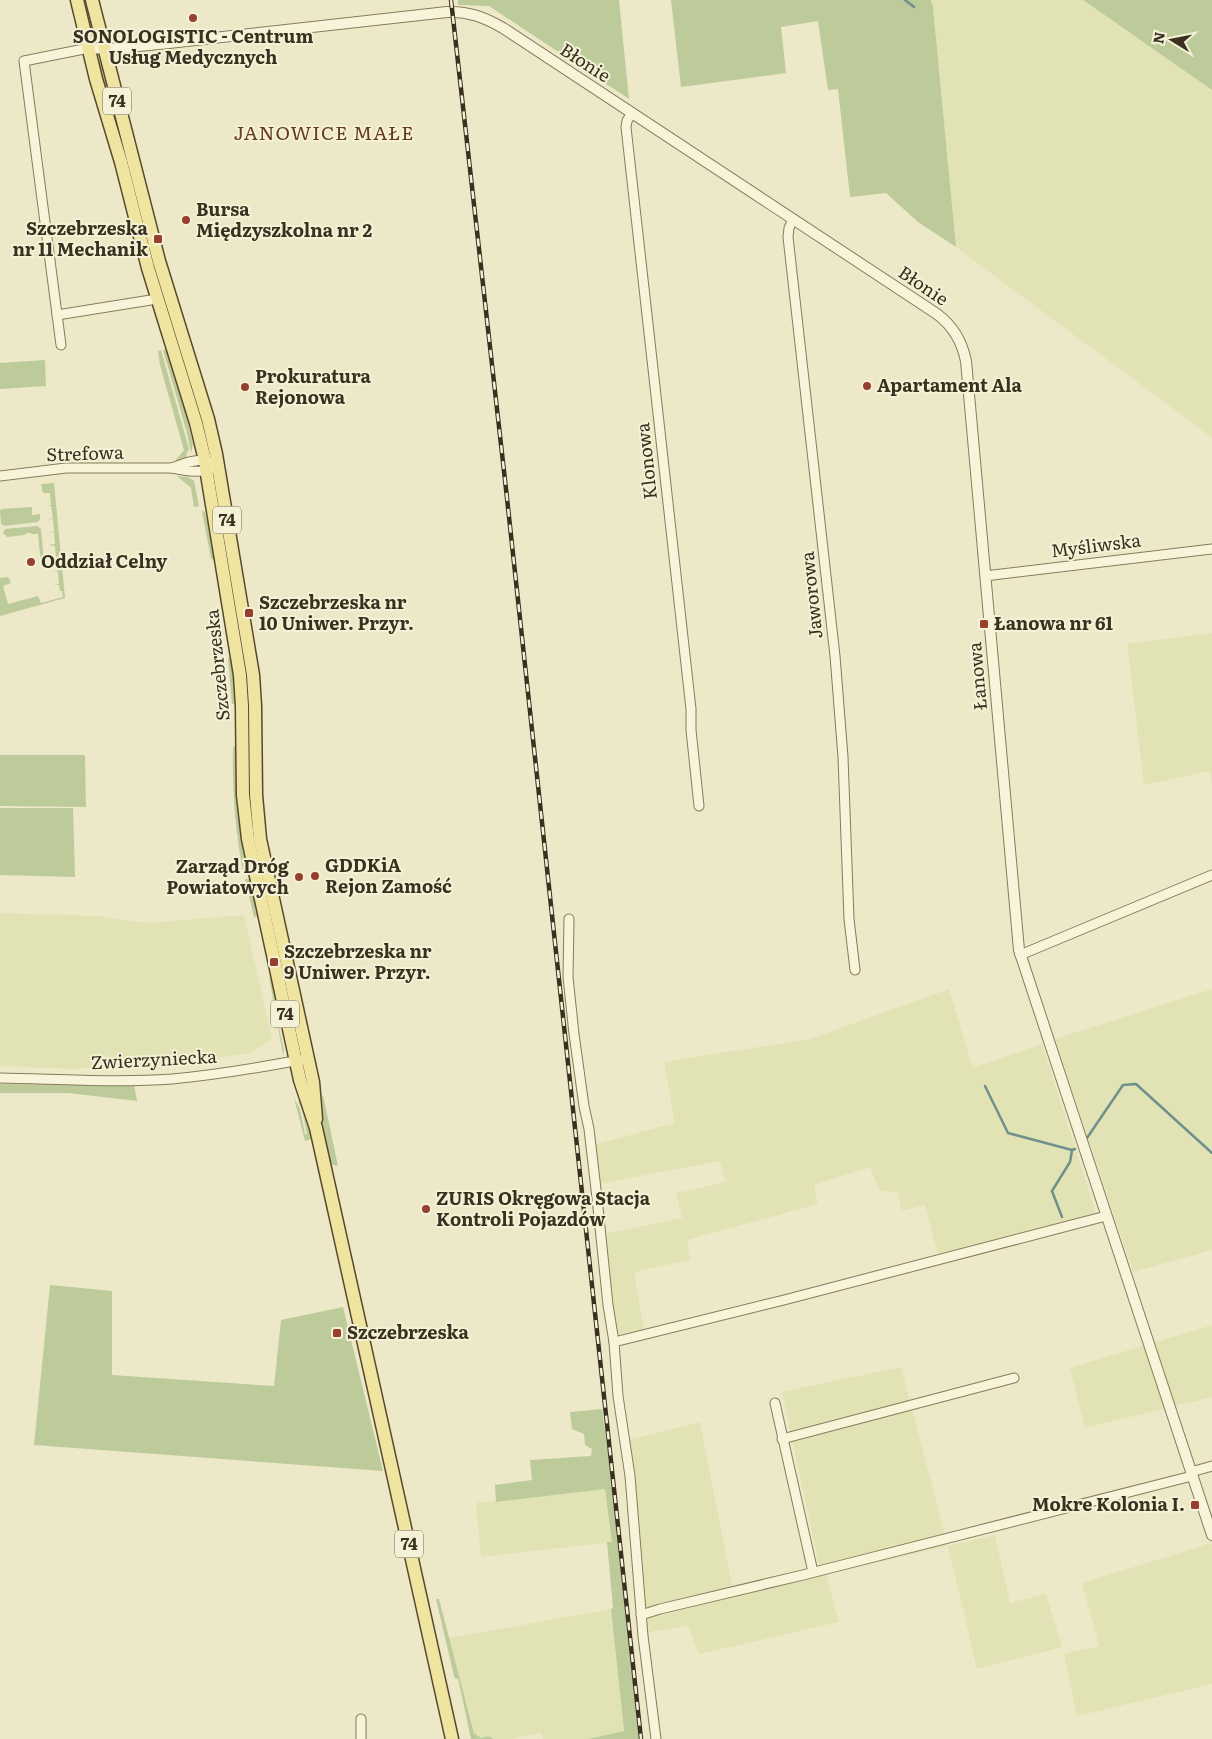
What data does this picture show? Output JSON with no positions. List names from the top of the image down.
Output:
{
  "streets": {
    "main road": ["74", "Szczebrzeska"],
    "street": [
      "Błonie",
      "Strefowa",
      "Klonowa",
      "Myśliwska",
      "Jaworowa",
      "Łanowa",
      "Zwierzyniecka"
    ]
  },
  "crossings": [
    ["Błonie", "Klonowa"],
    ["Błonie", "Jaworowa"],
    ["Błonie", "Szczebrzeska"],
    ["Błonie", "Łanowa"],
    ["Strefowa", "Szczebrzeska"],
    ["Myśliwska", "Łanowa"],
    ["Szczebrzeska", "Zwierzyniecka"]
  ],
  "districts": ["JANOWICE MAŁE"],
  "places": {
    "other": [
      "SONOLOGISTIC - Centrum Usług Medycznych",
      "Bursa Międzyszkolna nr 2",
      "Apartament Ala",
      "Prokuratura Rejonowa",
      "Oddział Celny",
      "GDDKiA Rejon Zamość",
      "Zarząd Dróg Powiatowych",
      "ZURIS Okręgowa Stacja Kontroli Pojazdów"
    ],
    "transit": [
      "Szczebrzeska nr 11 Mechanik",
      "Szczebrzeska nr 10 Uniwer. Przyr.",
      "Łanowa nr 61",
      "Szczebrzeska nr 9 Uniwer. Przyr.",
      "Szczebrzeska",
      "Mokre Kolonia I."
    ]
  },
  "north": "left"
}
